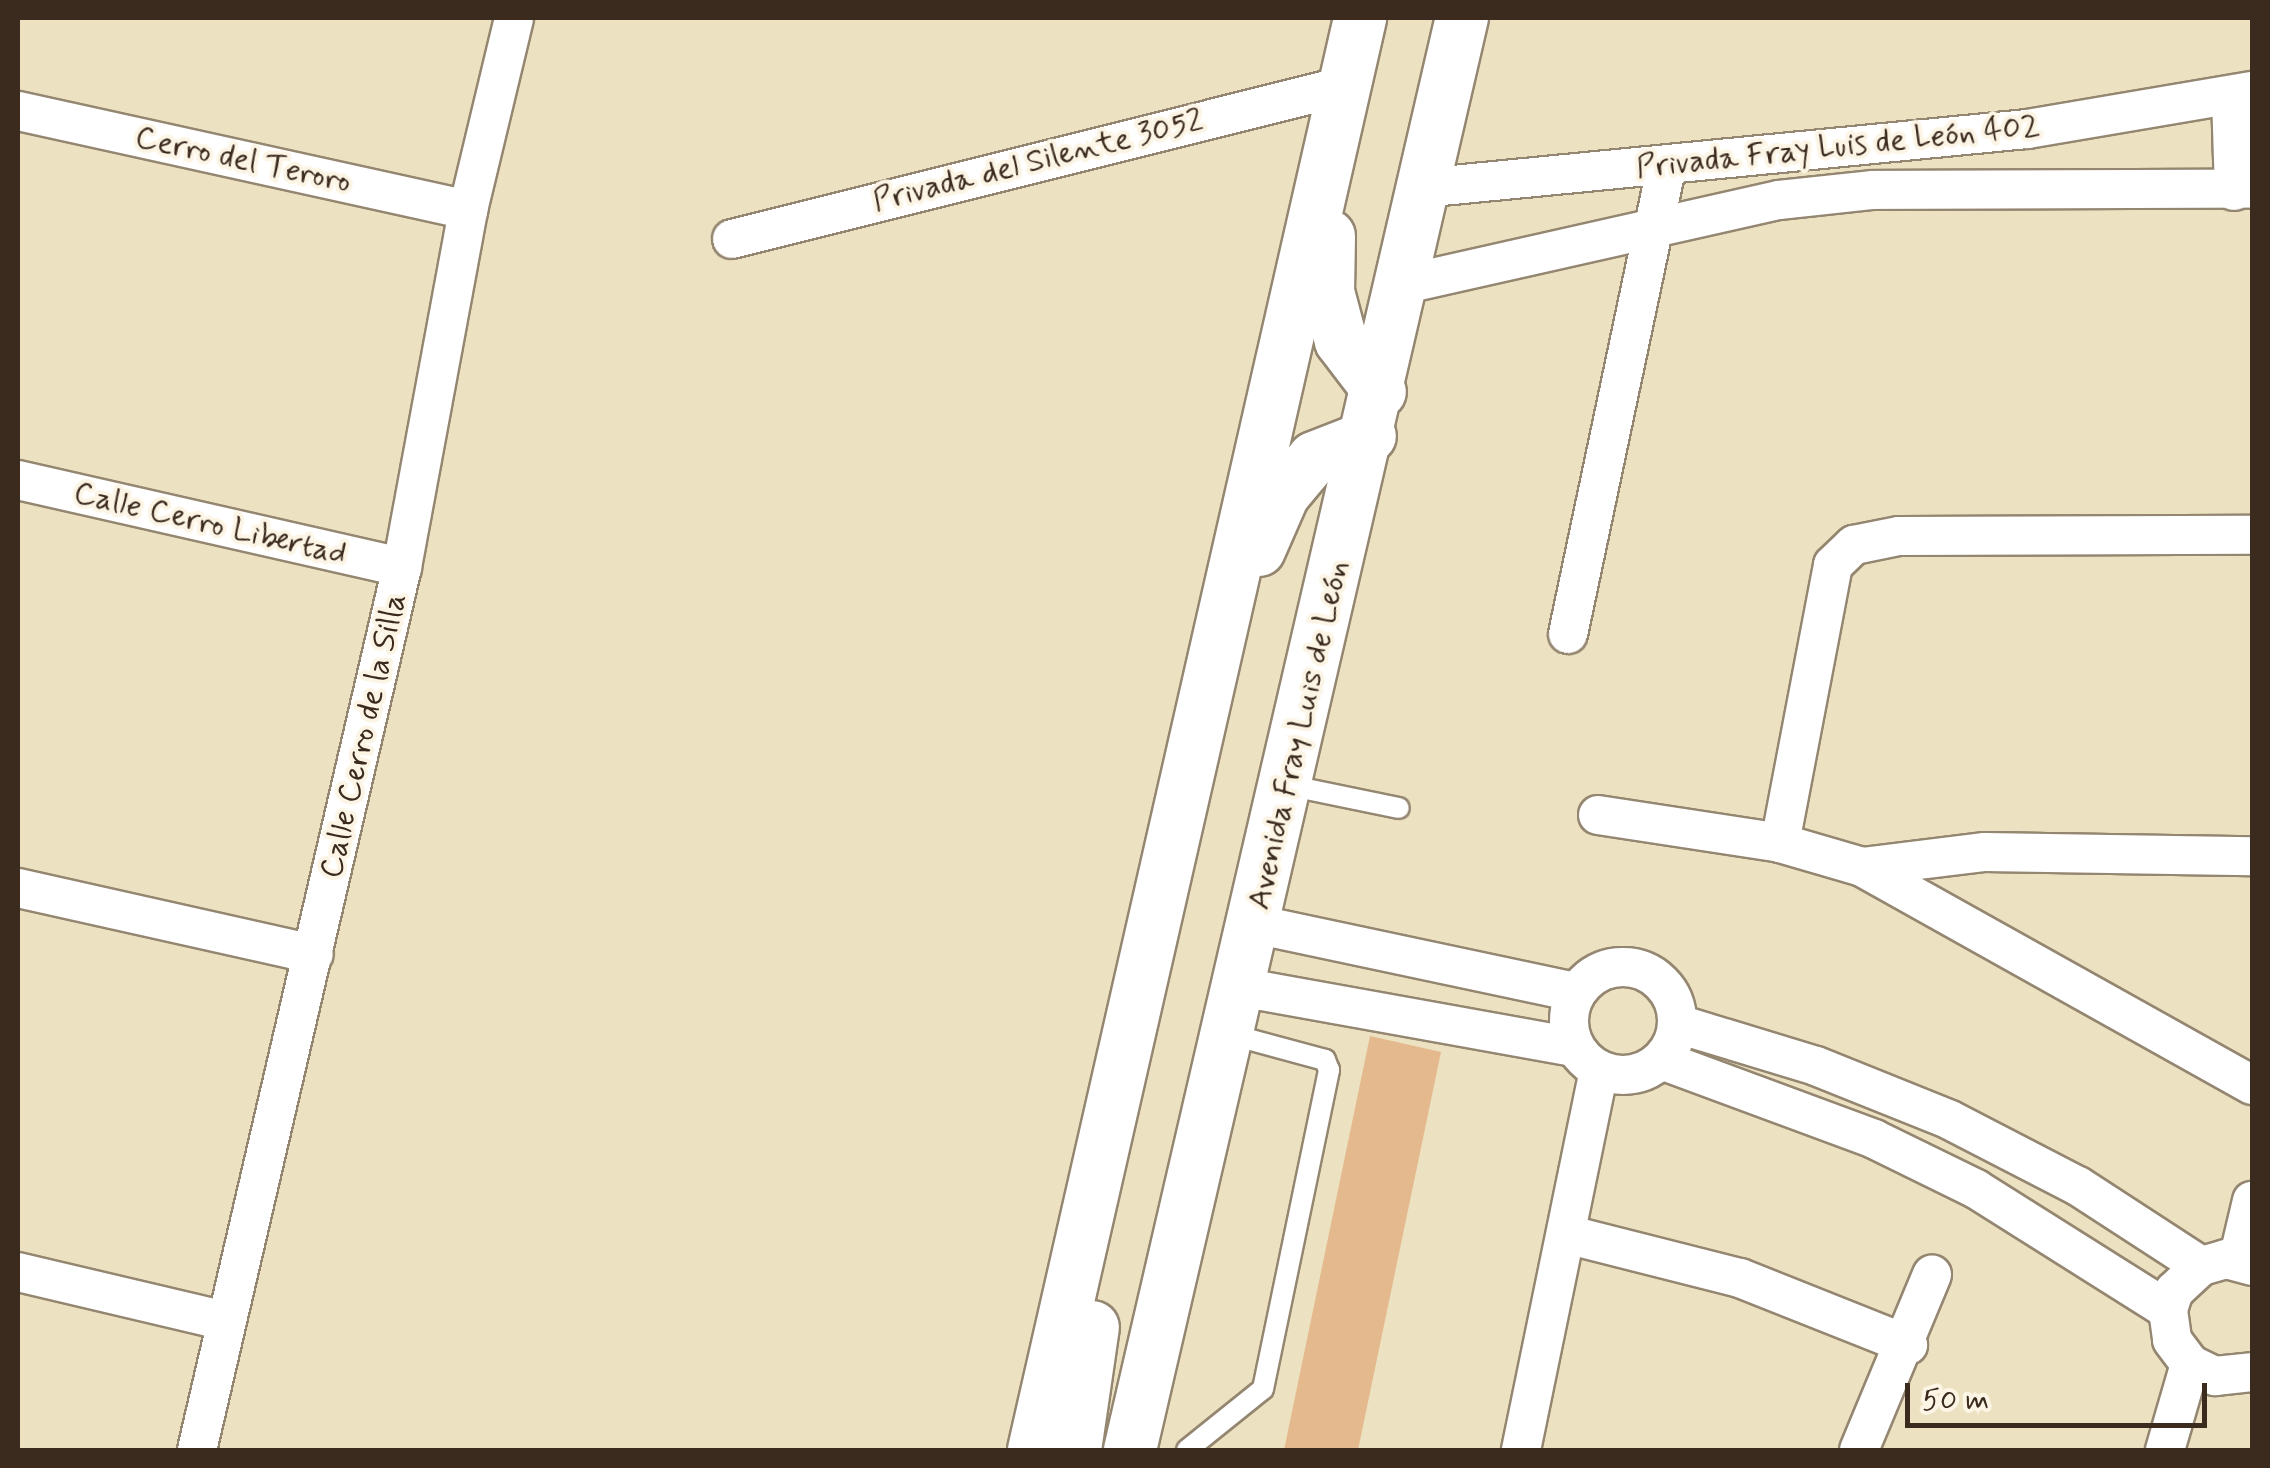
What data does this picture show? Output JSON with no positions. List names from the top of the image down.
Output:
{
  "streets": {
    "main road": ["Avenida Fray Luis de León"],
    "street": [
      "Privada Fray Luis de León 402",
      "Cerro del Teroro",
      "Privada del Silente 3052",
      "Calle Cerro Libertad",
      "Calle Cerro de la Silla"
    ]
  },
  "crossings": [
    ["Privada Fray Luis de León 402", "Avenida Fray Luis de León"],
    ["Cerro del Teroro", "Calle Cerro de la Silla"],
    ["Calle Cerro Libertad", "Calle Cerro de la Silla"]
  ],
  "scale_bar": "50 m"
}
